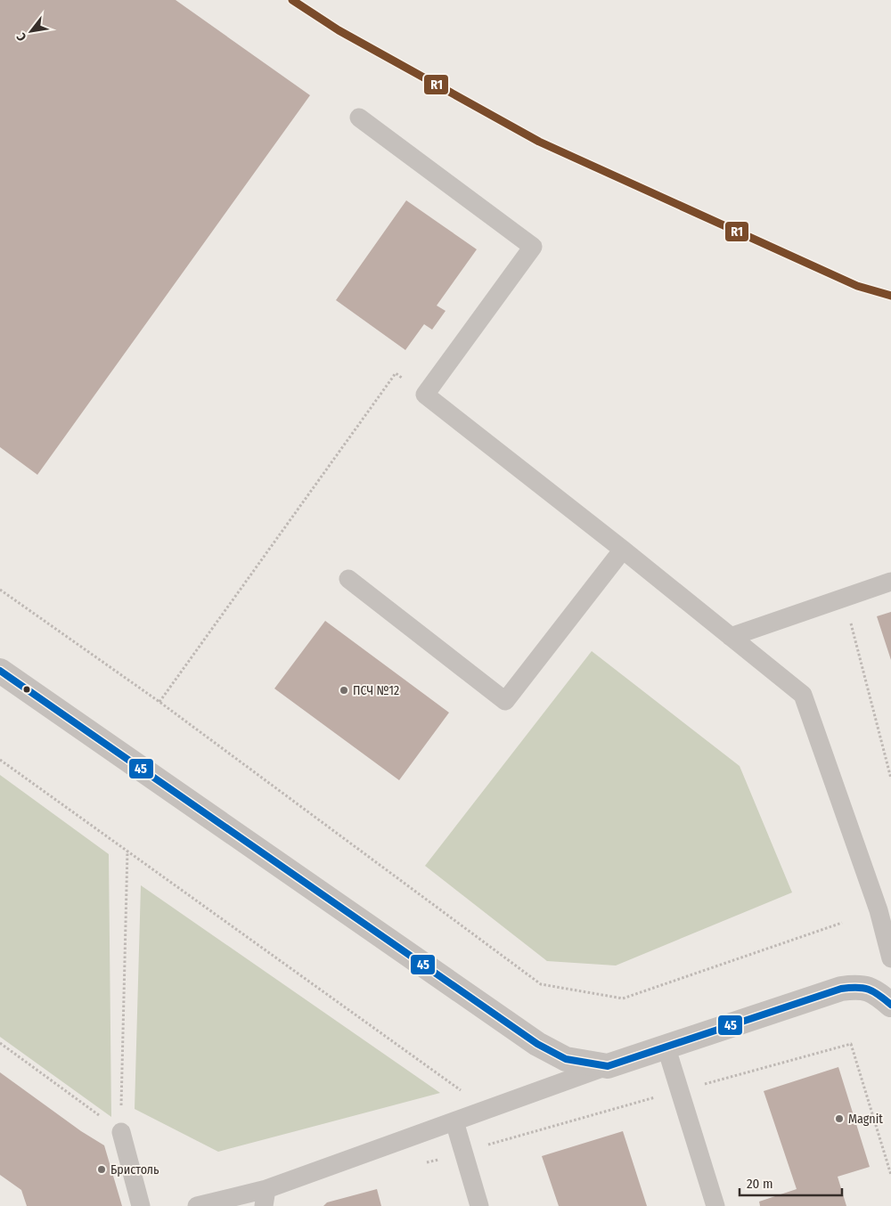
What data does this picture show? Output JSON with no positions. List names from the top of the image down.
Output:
{
  "places": ["ПСЧ №12", "Magnit", "Бристоль"],
  "lines": ["transit line R1", "transit line 45"],
  "scale_bar": "20 m",
  "north": "bottom left"
}
